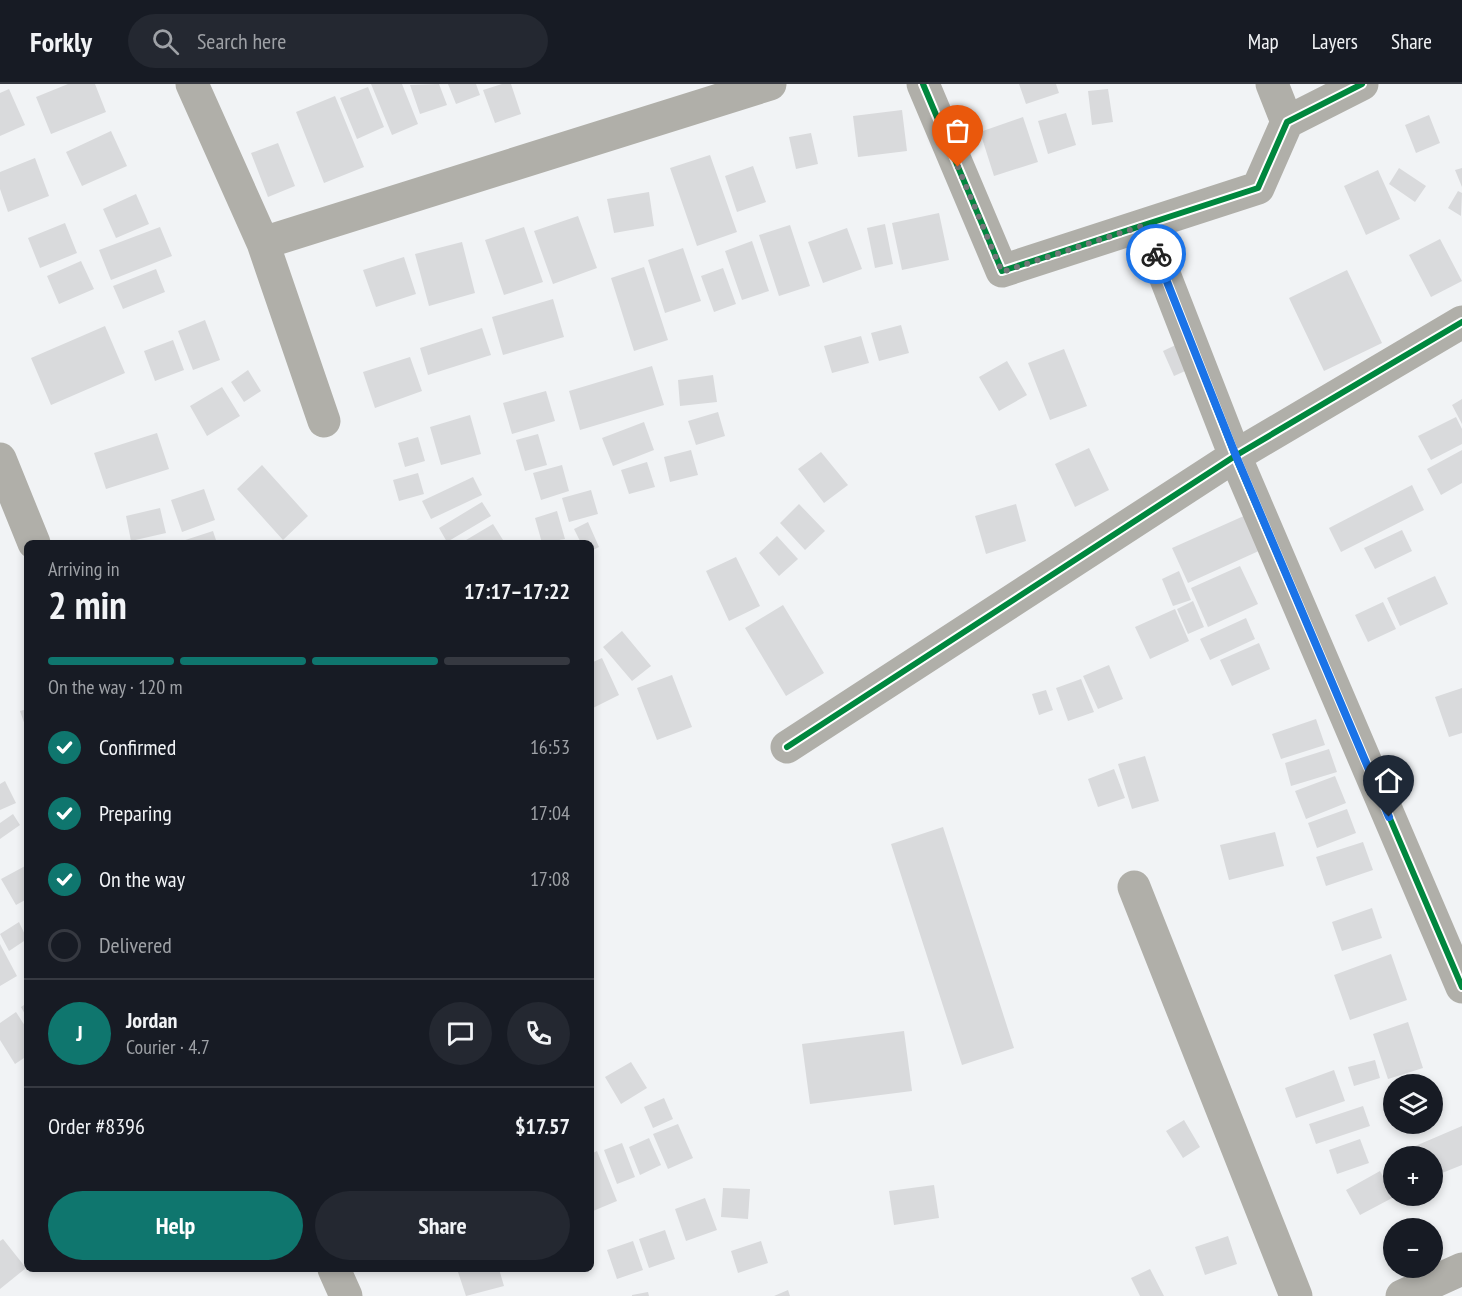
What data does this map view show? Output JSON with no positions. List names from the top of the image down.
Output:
{
  "page": {
    "header": "Forkly",
    "search": "Search here",
    "nav": ["Map", "Layers", "Share"],
    "heading": ["2 min", "Arriving in", "17:17–17:22"],
    "panel": [
      "Jordan",
      "Courier · 4.7",
      "Order #8396",
      "$17.57"
    ],
    "bar": "On the way · 120 m",
    "list": [
      ["Confirmed", "16:53"],
      ["Preparing", "17:04"],
      ["On the way", "17:08"],
      "Delivered"
    ],
    "round": "J",
    "map_buttons": ["+", "−"],
    "buttons": ["Help", "Share"]
  }
}
